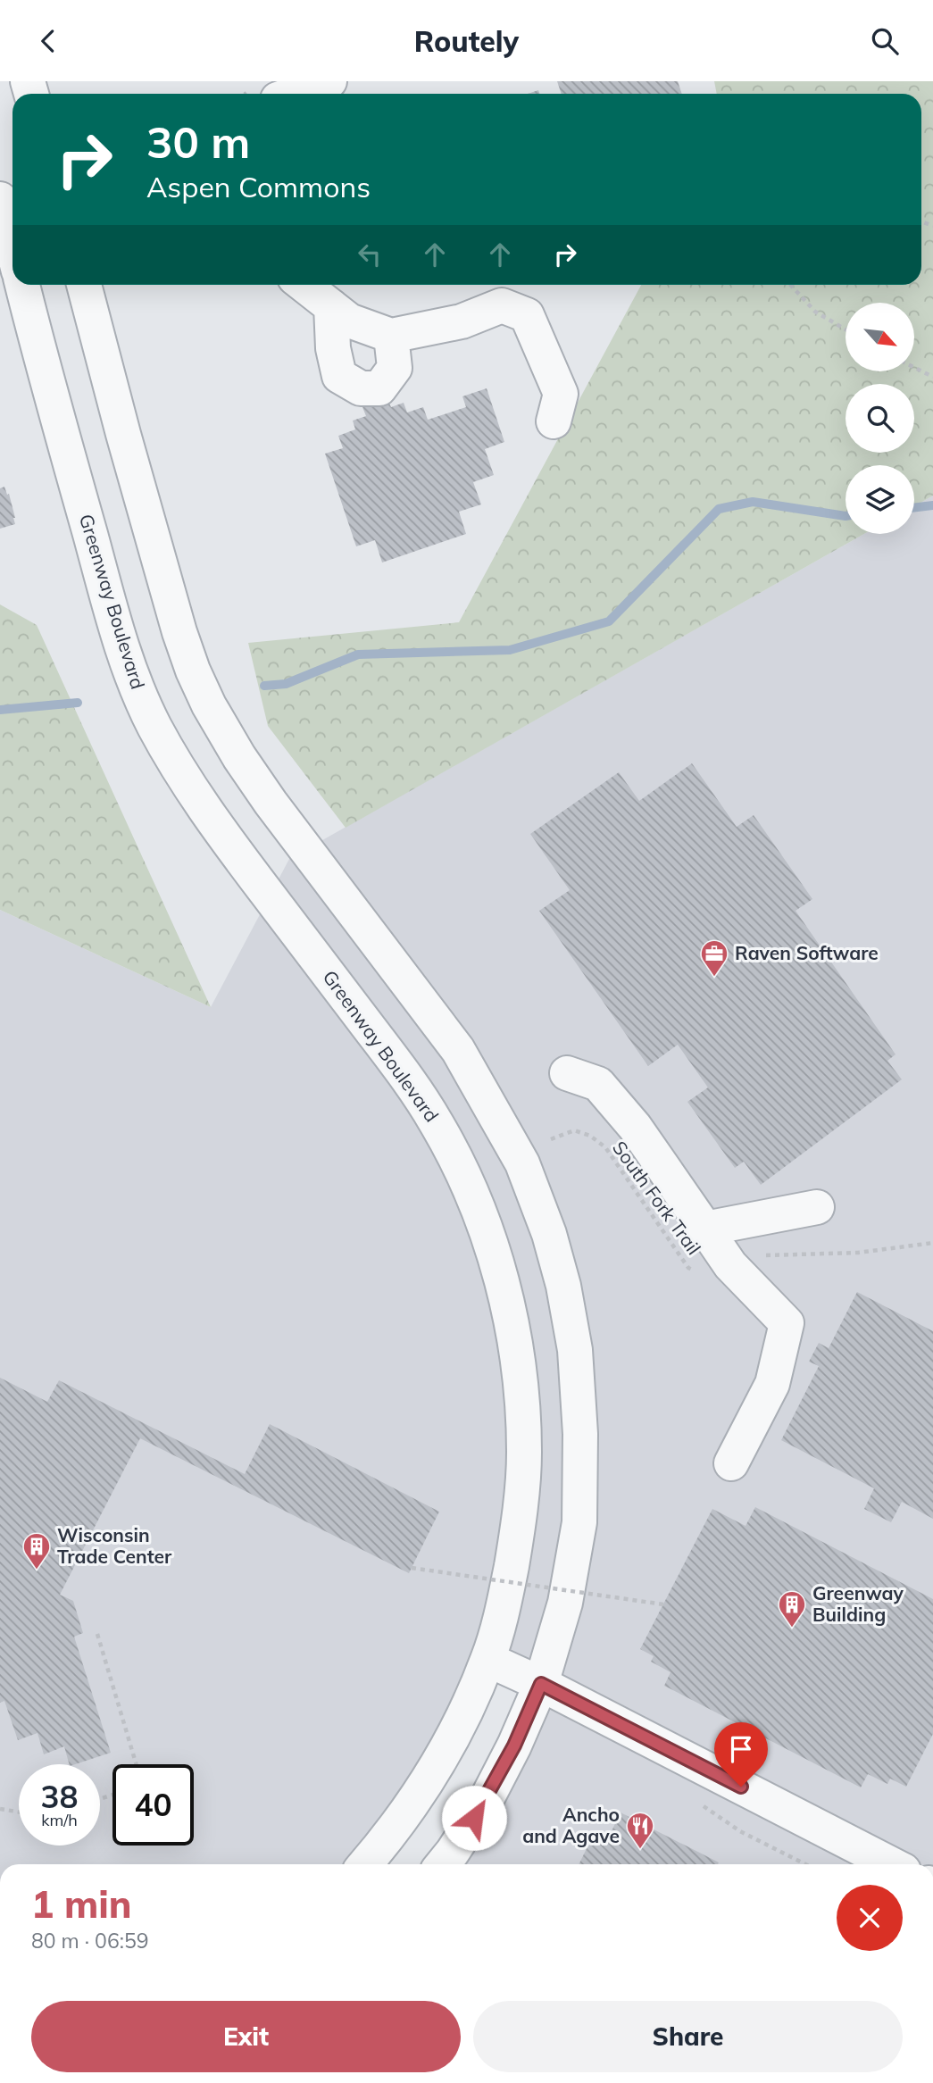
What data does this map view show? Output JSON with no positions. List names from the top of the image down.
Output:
{
  "streets": {
    "street": ["Greenway Boulevard"],
    "path": ["South Fork Trail"]
  },
  "places": {
    "office": ["Raven Software"],
    "building": ["Wisconsin Trade Center", "Greenway Building"],
    "restaurant": ["Ancho and Agave"]
  },
  "north": "bottom right",
  "page": {
    "header": "Routely",
    "turn": ["30 m", "Aspen Commons"],
    "speed": "38 km/h",
    "limit": "40",
    "heading": ["1 min", "80 m · 06:59"],
    "buttons": ["Exit", "Share"]
  }
}
